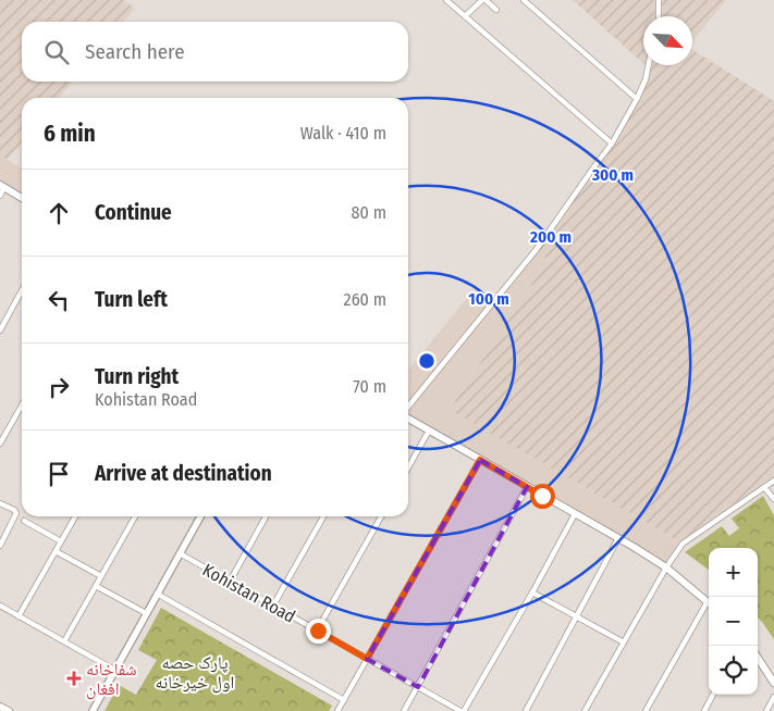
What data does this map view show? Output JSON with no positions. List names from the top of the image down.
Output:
{
  "streets": {
    "street": ["Kohistan Road"]
  },
  "parks": ["پارک حصه اول خیرخانه"],
  "places": {
    "health": ["شفاخانه افغان"]
  },
  "north": "bottom right",
  "page": {
    "search": "Search here",
    "heading": ["6 min", "Walk · 410 m"],
    "list": [
      ["Continue", "80 m"],
      ["Turn left", "260 m"],
      ["Turn right", "Kohistan Road", "70 m"],
      "Arrive at destination"
    ],
    "map_buttons": ["+", "−"]
  },
  "rings": ["300 m", "200 m", "100 m"]
}
